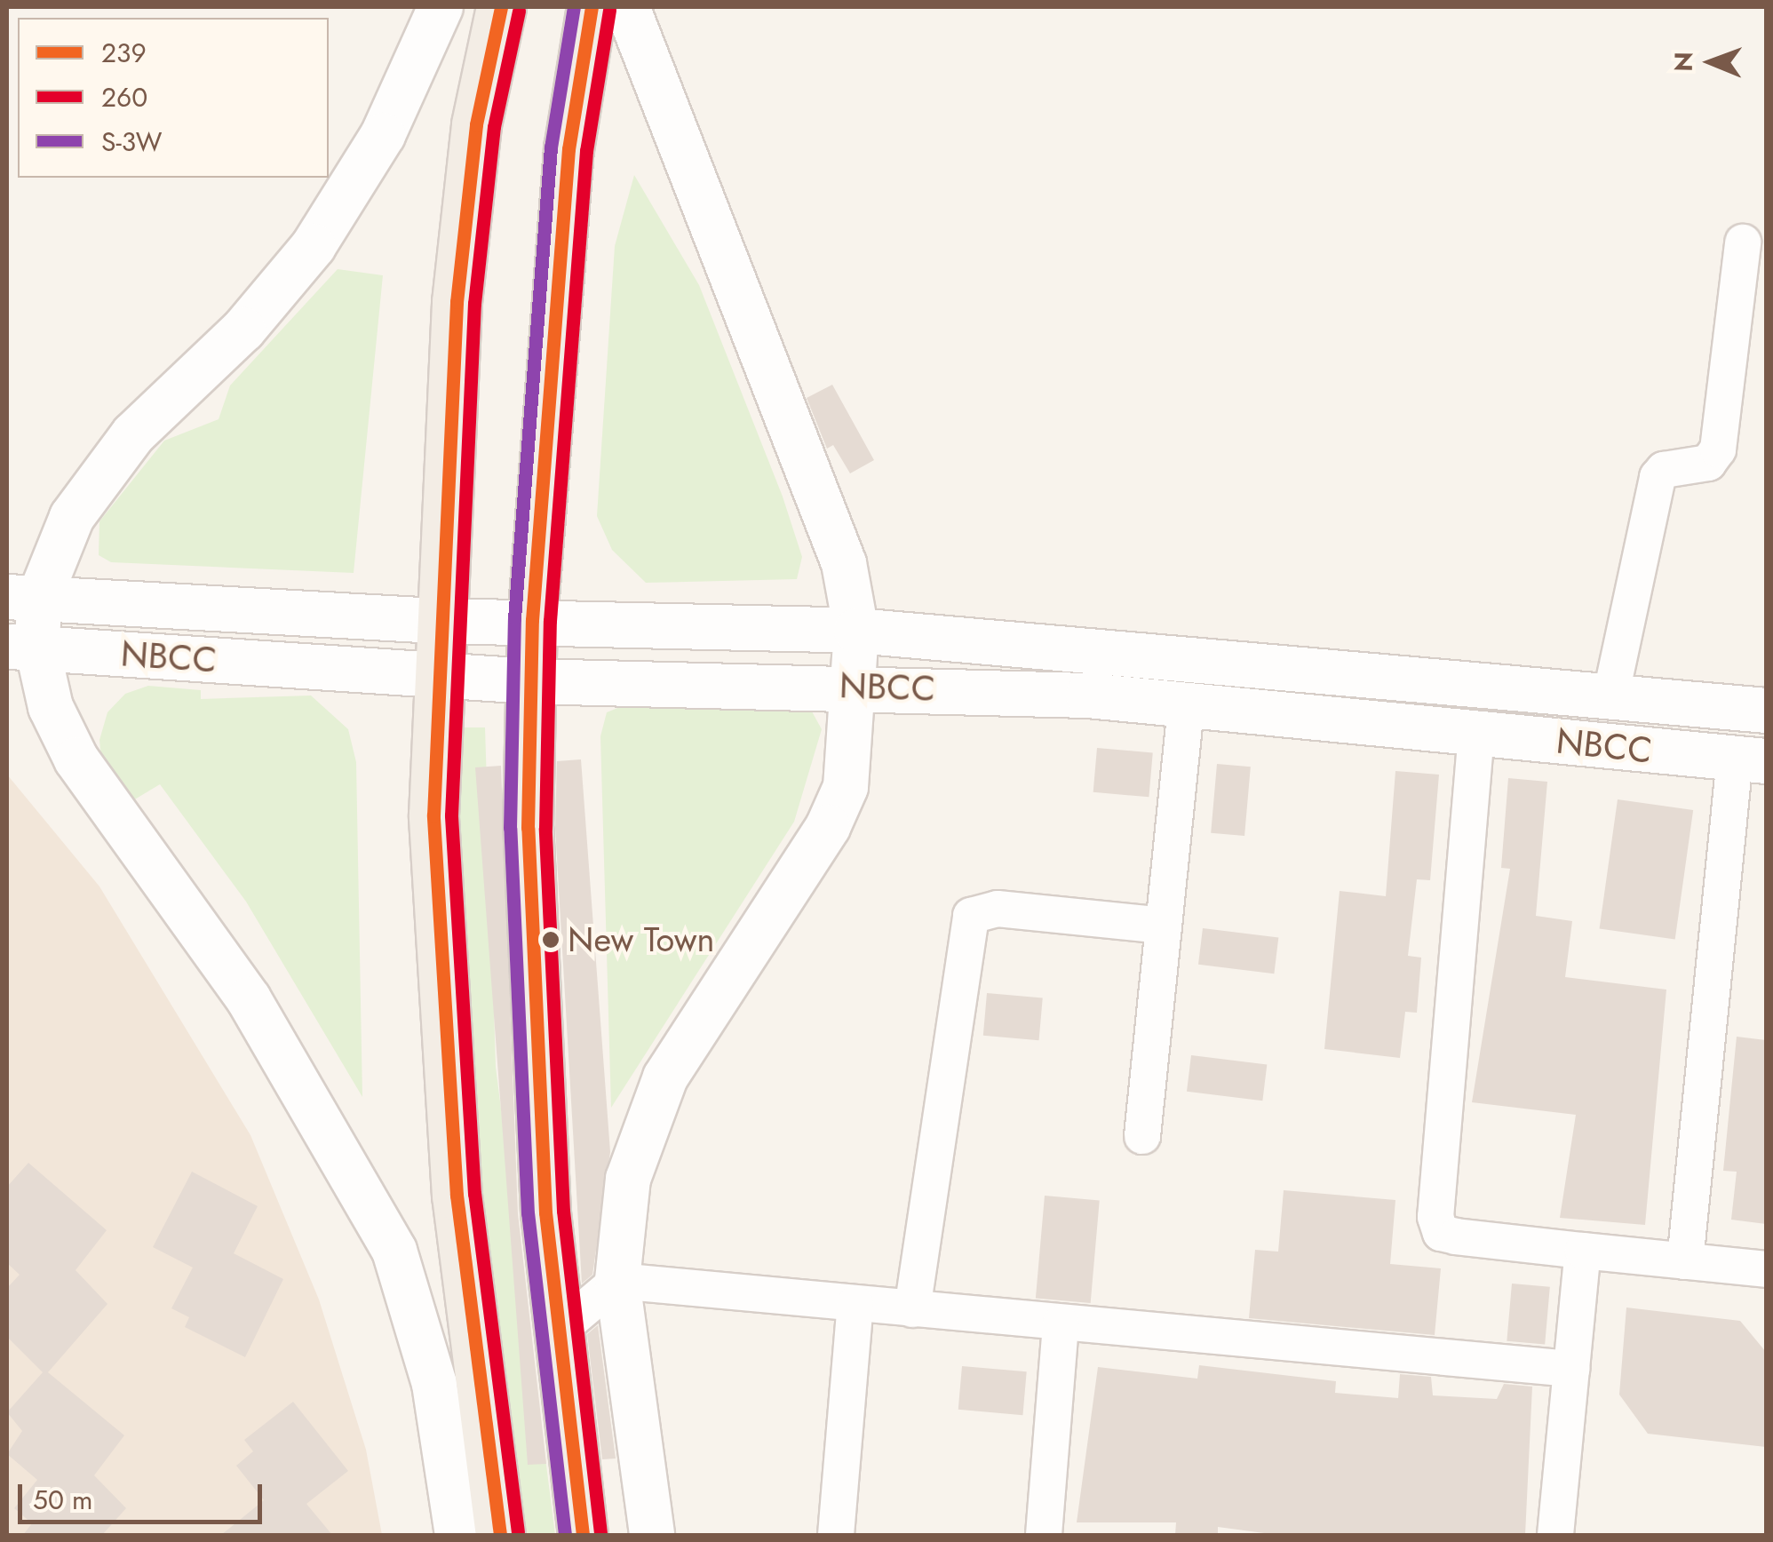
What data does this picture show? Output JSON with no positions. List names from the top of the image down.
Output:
{
  "streets": {
    "street": ["NBCC"]
  },
  "places": ["New Town"],
  "lines": ["transit line 239", "transit line S-3W", "transit line 260"],
  "legend": ["239", "260", "S-3W"],
  "scale_bar": "50 m",
  "north": "left"
}
